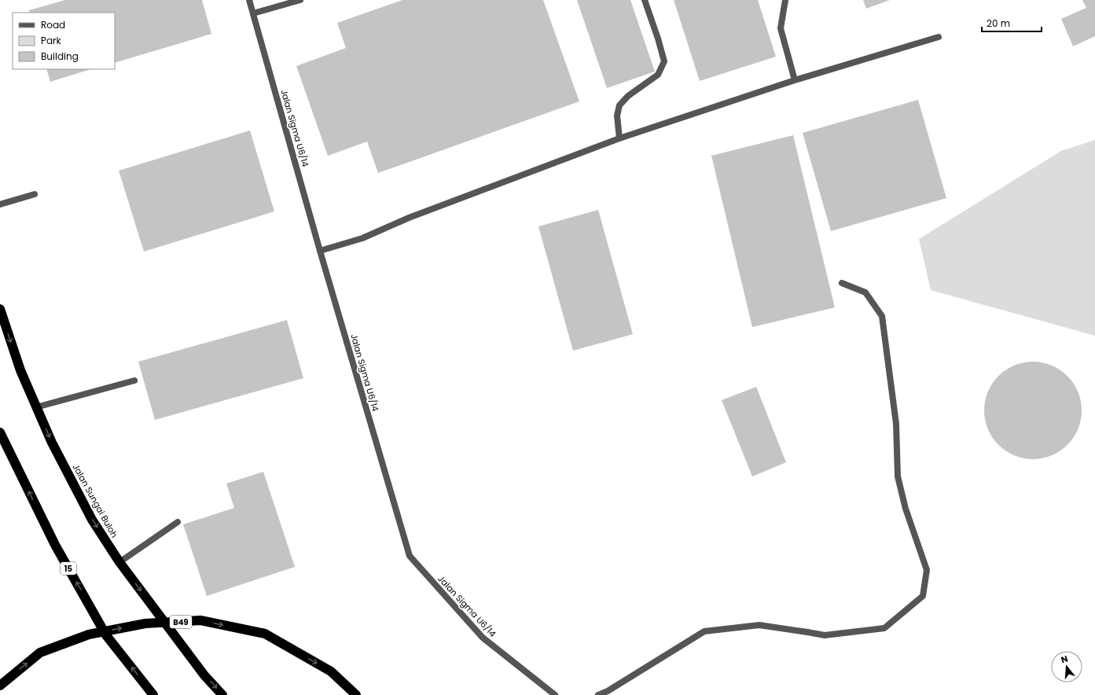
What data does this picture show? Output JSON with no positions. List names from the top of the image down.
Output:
{
  "streets": {
    "highway": ["Jalan Sungai Buloh", "15", "B49"],
    "street": ["Jalan Sigma U6/14"]
  },
  "legend": ["Road", "Park", "Building"],
  "scale_bar": "20 m",
  "north": "top"
}
